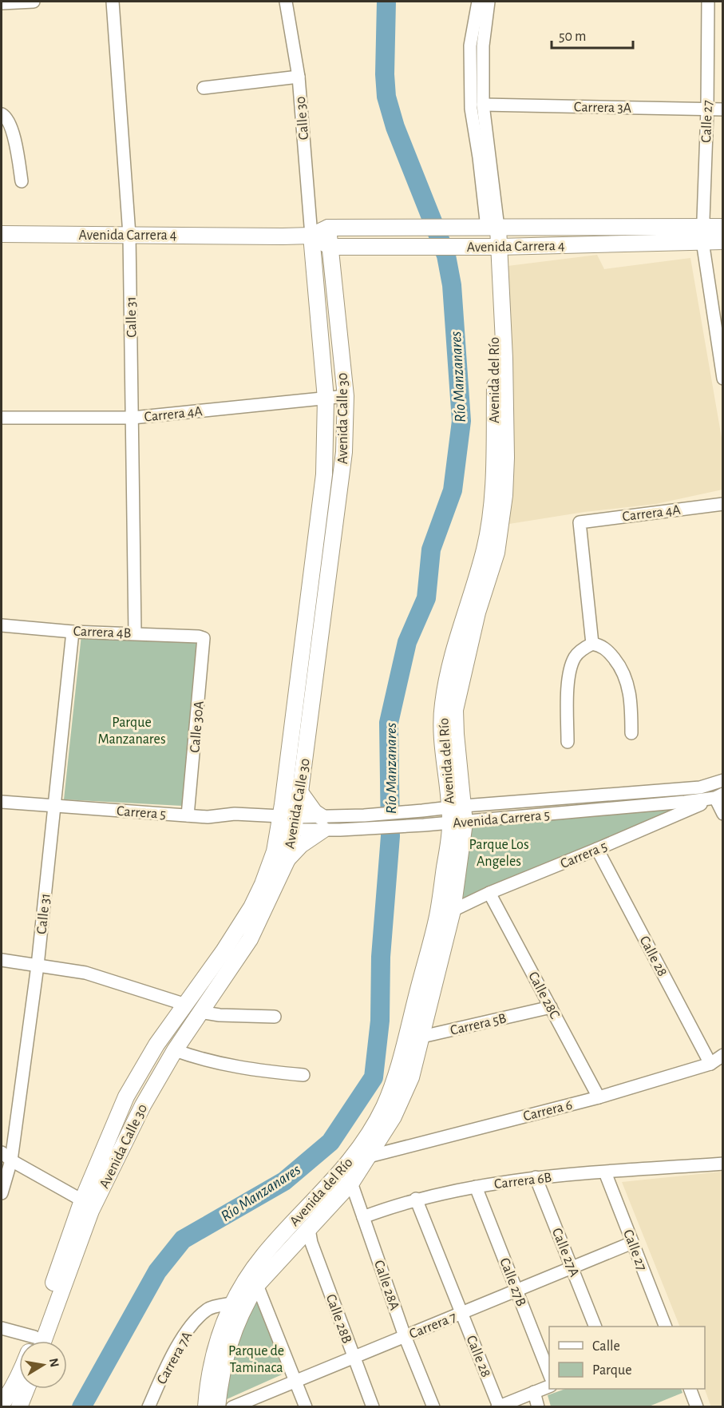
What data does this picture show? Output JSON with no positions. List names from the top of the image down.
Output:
{
  "streets": {
    "main road": ["Avenida Carrera 4", "Avenida del Río", "Avenida Calle 30"],
    "street": [
      "Carrera 3A",
      "Calle 30",
      "Calle 27",
      "Calle 31",
      "Carrera 4A",
      "Carrera 4B",
      "Calle 30A",
      "Carrera 5",
      "Avenida Carrera 5",
      "Calle 28",
      "Calle 28C",
      "Carrera 5B",
      "Carrera 6",
      "Carrera 6B",
      "Calle 27A",
      "Calle 27B",
      "Calle 28A",
      "Calle 28B",
      "Carrera 7",
      "Carrera 7A"
    ]
  },
  "crossings": [
    ["Carrera 3A", "Calle 27"],
    ["Carrera 3A", "Avenida del Río"],
    ["Calle 30", "Avenida Carrera 4"],
    ["Calle 30", "Avenida Calle 30"],
    ["Calle 27", "Avenida Carrera 4"],
    ["Calle 27", "Carrera 6B"],
    ["Calle 27", "Carrera 7"],
    ["Avenida Carrera 4", "Calle 31"],
    ["Avenida Carrera 4", "Avenida del Río"],
    ["Avenida Carrera 4", "Avenida Calle 30"],
    ["Calle 31", "Carrera 4A"],
    ["Calle 31", "Carrera 4B"],
    ["Calle 31", "Carrera 5"],
    ["Avenida del Río", "Carrera 5"],
    ["Avenida del Río", "Avenida Carrera 5"],
    ["Avenida del Río", "Carrera 5B"],
    ["Avenida del Río", "Carrera 6"],
    ["Avenida del Río", "Calle 28B"],
    ["Avenida del Río", "Carrera 7A"],
    ["Carrera 4A", "Avenida Calle 30"],
    ["Avenida Calle 30", "Carrera 5"],
    ["Avenida Calle 30", "Avenida Carrera 5"],
    ["Carrera 4B", "Calle 30A"],
    ["Calle 30A", "Carrera 5"],
    ["Carrera 5", "Avenida Carrera 5"],
    ["Carrera 5", "Calle 28"],
    ["Carrera 5", "Calle 28C"],
    ["Calle 28", "Carrera 6"],
    ["Calle 28", "Carrera 6B"],
    ["Calle 28", "Carrera 7"],
    ["Calle 28C", "Carrera 5B"],
    ["Calle 28C", "Carrera 6"],
    ["Carrera 6B", "Calle 27A"],
    ["Carrera 6B", "Calle 27B"],
    ["Carrera 6B", "Calle 28A"],
    ["Calle 27A", "Carrera 7"],
    ["Calle 27B", "Carrera 7"],
    ["Calle 28A", "Carrera 7"],
    ["Calle 28B", "Carrera 7"]
  ],
  "water": ["Río Manzanares"],
  "parks": ["Parque Manzanares", "Parque Los Angeles", "Parque de Taminaca"],
  "legend": ["Calle", "Parque"],
  "scale_bar": "50 m",
  "north": "right"
}
